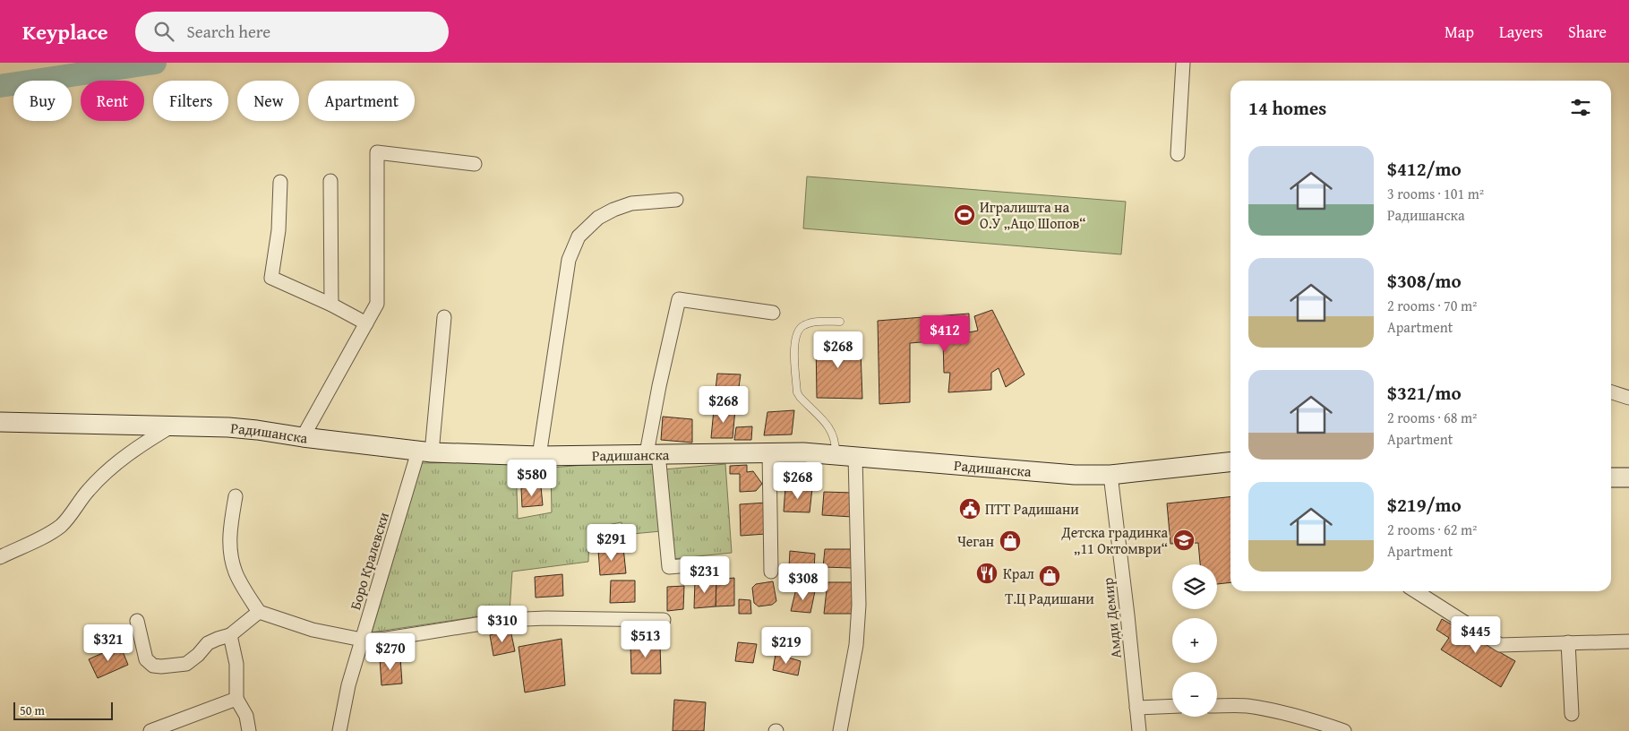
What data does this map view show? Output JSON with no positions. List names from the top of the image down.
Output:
{
  "streets": {
    "street": ["Радишанска", "Боро Кралевски", "Амди Демир"]
  },
  "crossings": [
    ["Радишанска", "Боро Кралевски"],
    ["Радишанска", "Амди Демир"]
  ],
  "places": {
    "sports": ["Игралишта на О.У „Ацо Шопов“"],
    "public building": ["ПТТ Радишани"],
    "school or university": ["Детска градинка „11 Октомври“"],
    "shop": ["Чеган", "Т.Ц Радишани"],
    "restaurant": ["Крал"]
  },
  "scale_bar": "50 m",
  "page": {
    "header": "Keyplace",
    "search": "Search here",
    "nav": ["Map", "Layers", "Share"],
    "chip": [
      "Buy",
      "Rent",
      "Filters",
      "New",
      "Apartment"
    ],
    "heading": "14 homes",
    "list": [
      {
        "name": "$412/mo",
        "note": "3 rooms · 101 m² · Радишанска"
      },
      {
        "name": "$308/mo",
        "note": "2 rooms · 70 m² · Apartment"
      },
      {
        "name": "$321/mo",
        "note": "2 rooms · 68 m² · Apartment"
      },
      {
        "name": "$219/mo",
        "note": "2 rooms · 62 m² · Apartment"
      }
    ],
    "price": [
      "$412",
      "$268",
      "$268",
      "$580",
      "$268",
      "$291",
      "$231",
      "$308",
      "$310",
      "$445",
      "$513",
      "$321",
      "$219",
      "$270"
    ],
    "map_buttons": ["+", "−"],
    "scale": "50 m"
  }
}
